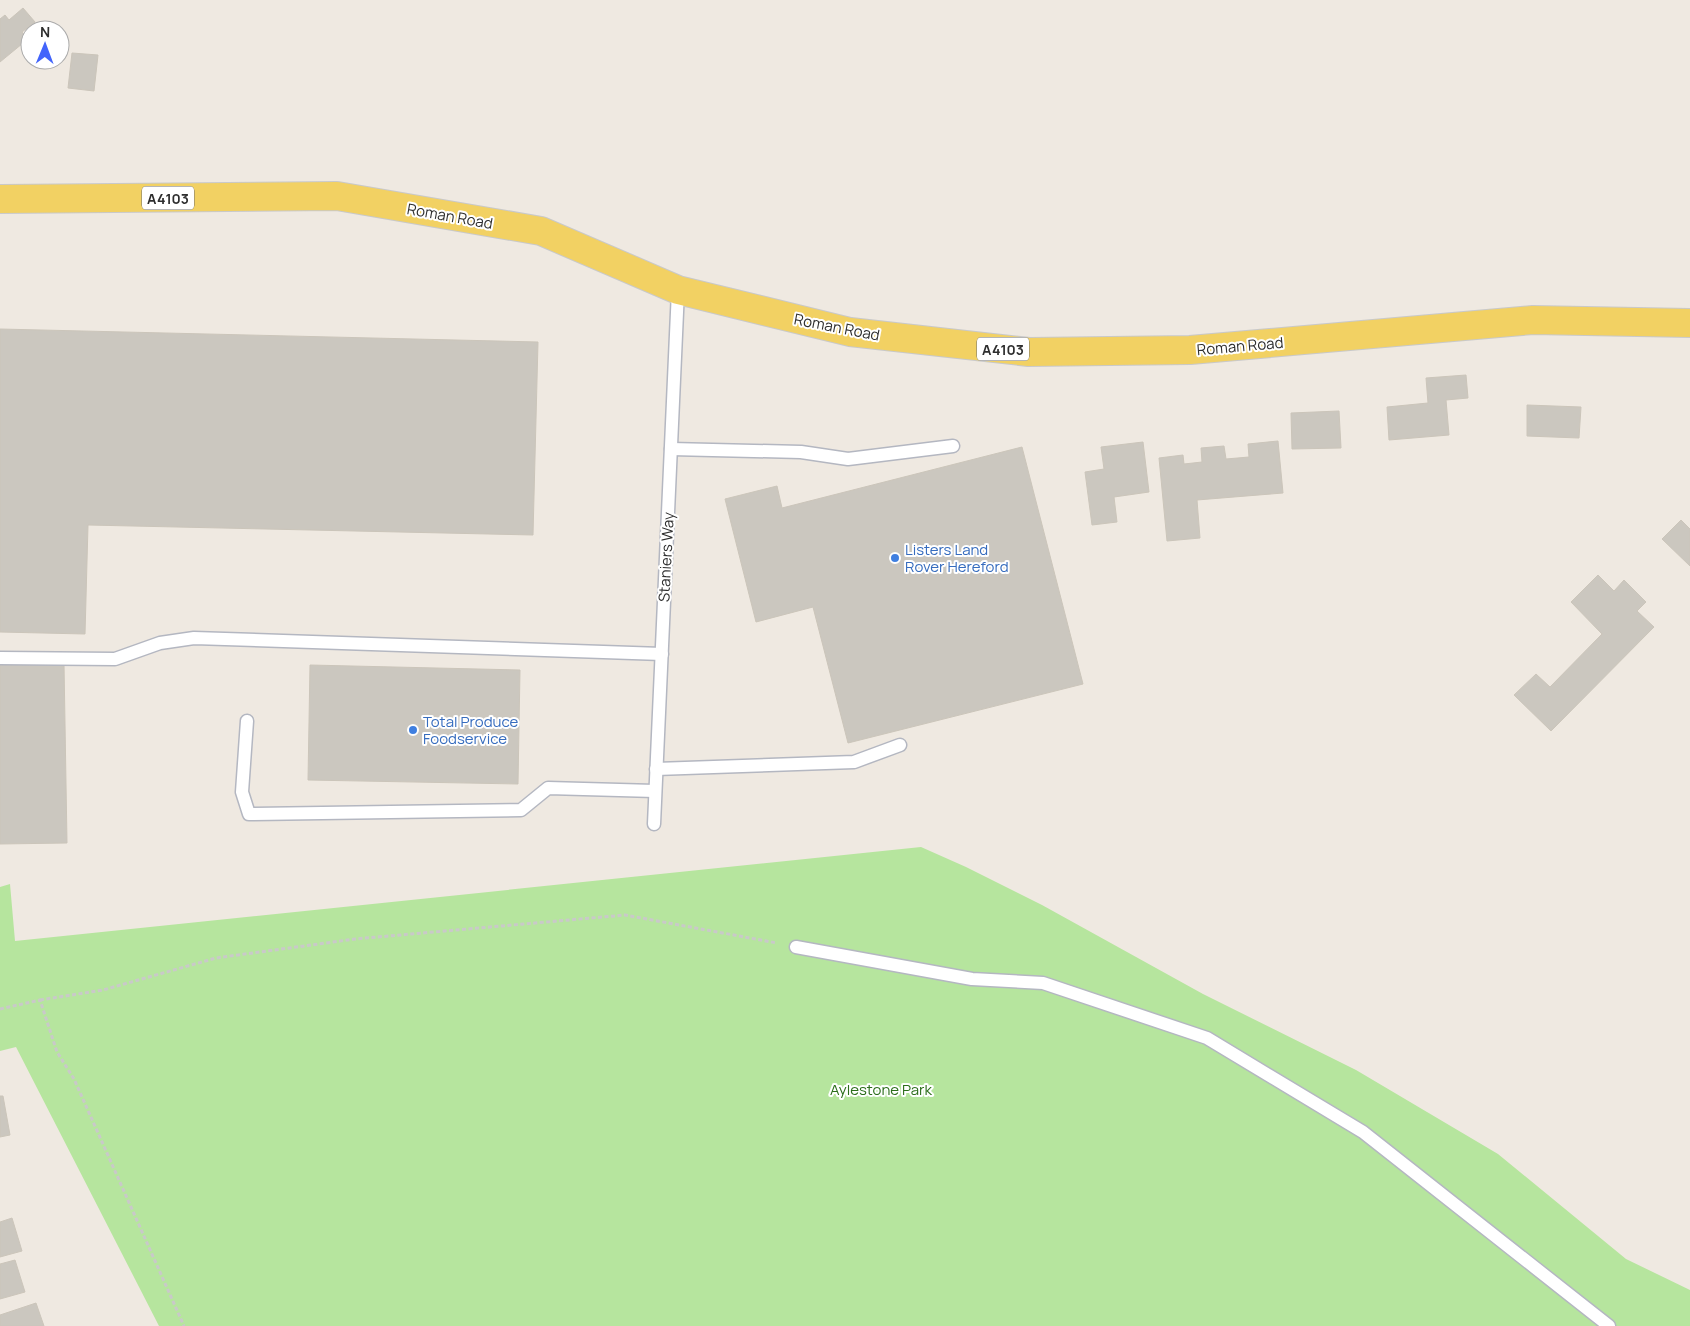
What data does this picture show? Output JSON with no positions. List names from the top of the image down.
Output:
{
  "streets": {
    "main road": ["A4103", "Roman Road"],
    "lane": ["Staniers Way"]
  },
  "crossings": [
    ["Roman Road", "Staniers Way"]
  ],
  "parks": ["Aylestone Park"],
  "places": ["Listers Land Rover Hereford", "Total Produce Foodservice"],
  "north": "top"
}
